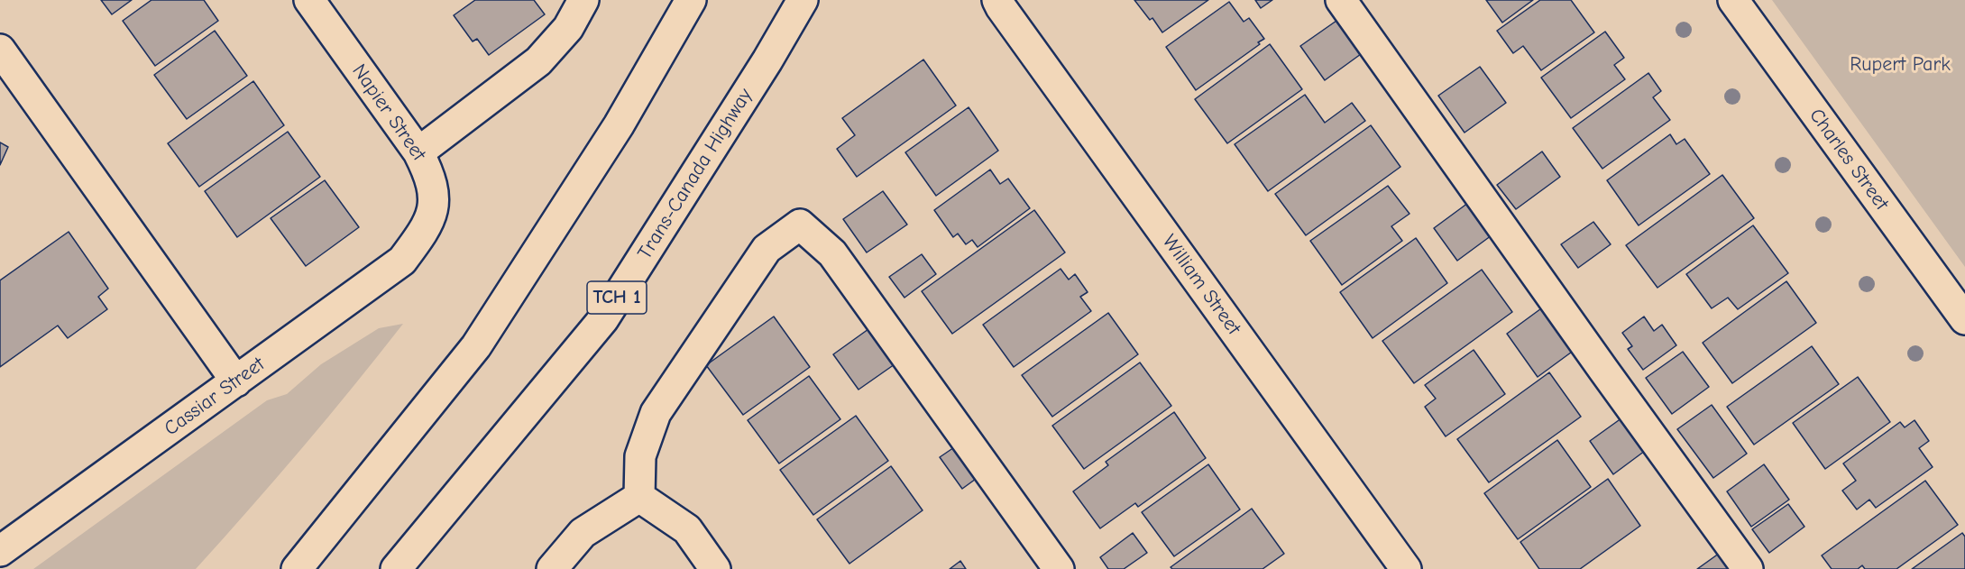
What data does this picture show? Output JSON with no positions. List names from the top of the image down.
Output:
{
  "streets": {
    "main road": [
      "Napier Street",
      "Charles Street",
      "Trans-Canada Highway",
      "William Street",
      "TCH 1",
      "Cassiar Street"
    ]
  },
  "crossings": [
    ["Napier Street", "Cassiar Street"]
  ],
  "parks": ["Rupert Park"]
}
